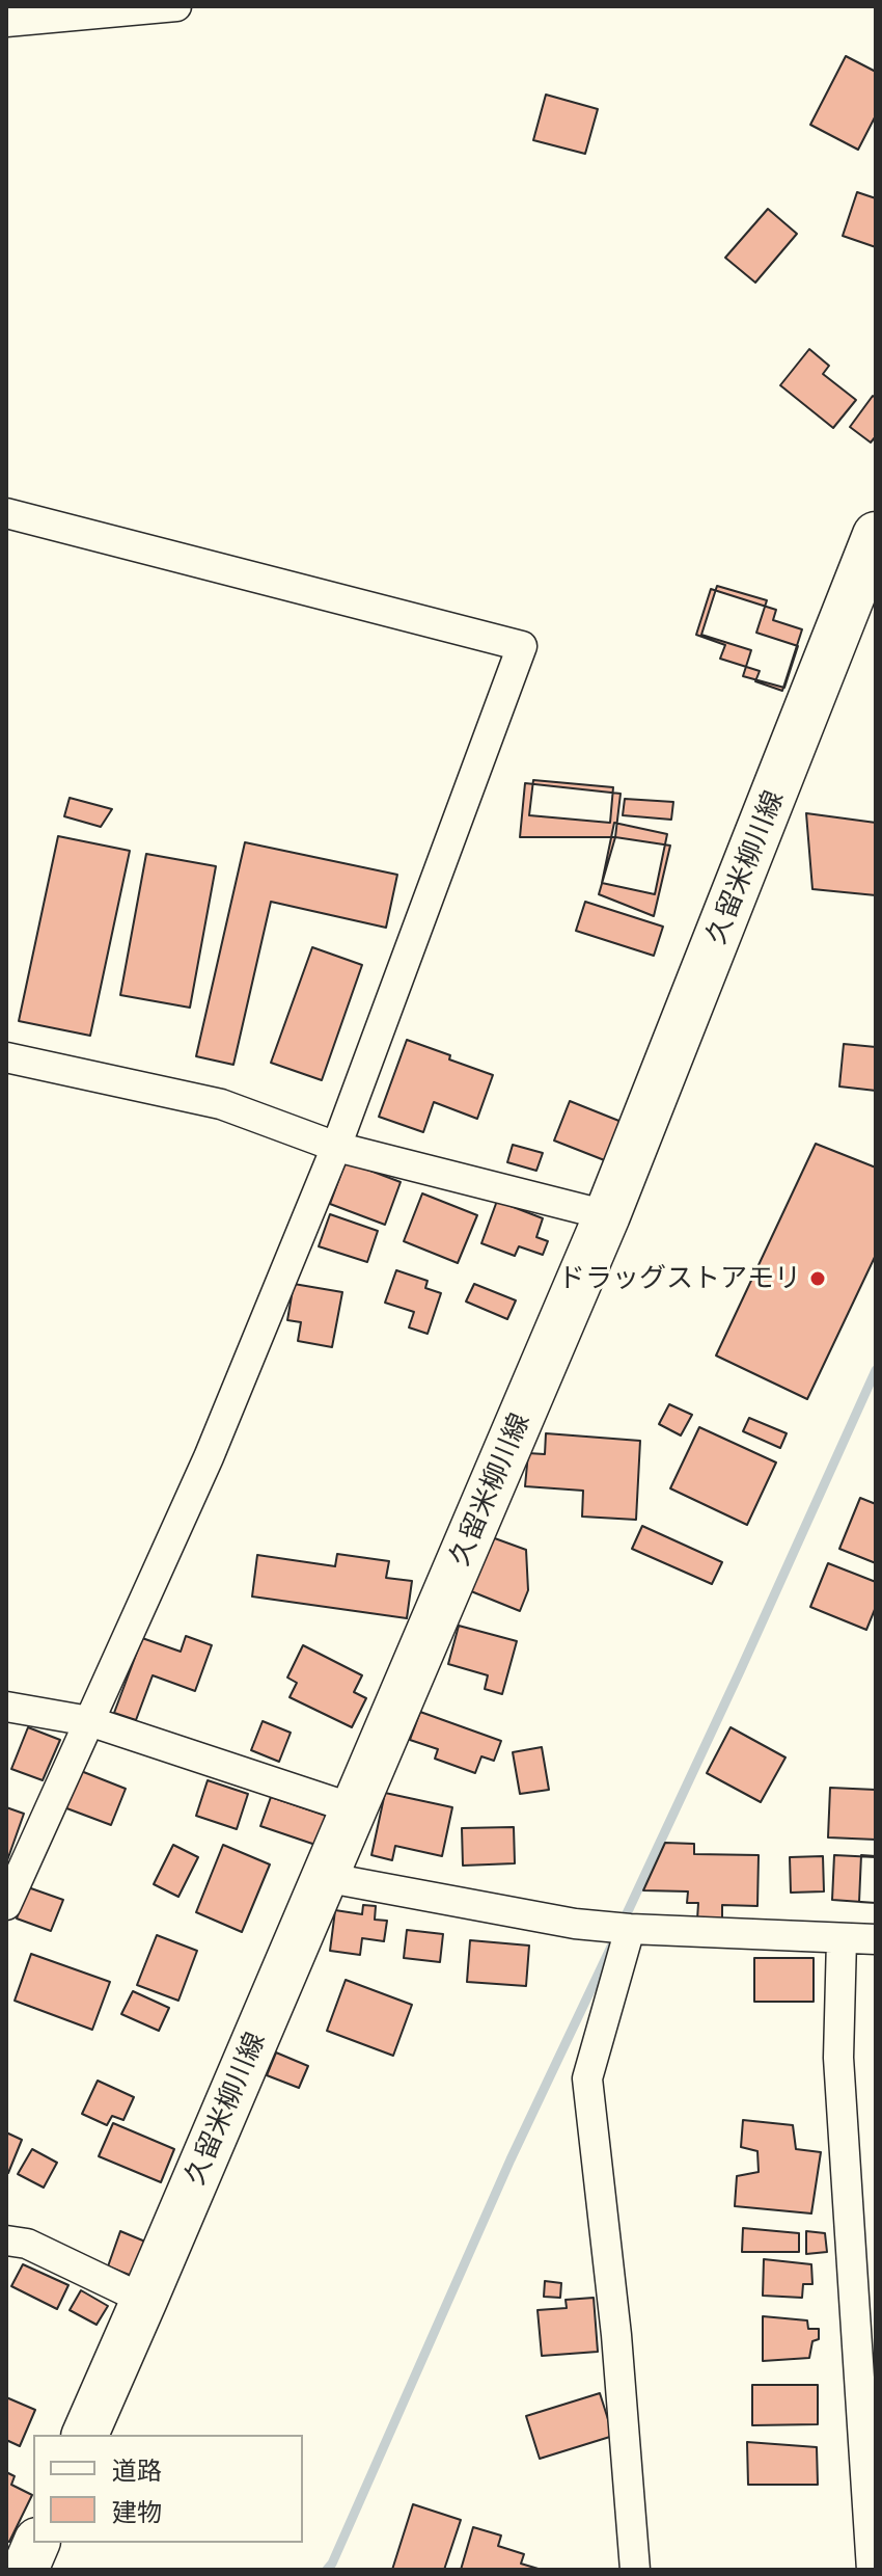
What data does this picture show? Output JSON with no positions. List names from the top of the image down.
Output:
{
  "streets": {
    "main road": ["久留米柳川線"]
  },
  "places": ["ドラッグストアモリ"],
  "legend": ["道路", "建物"]
}
